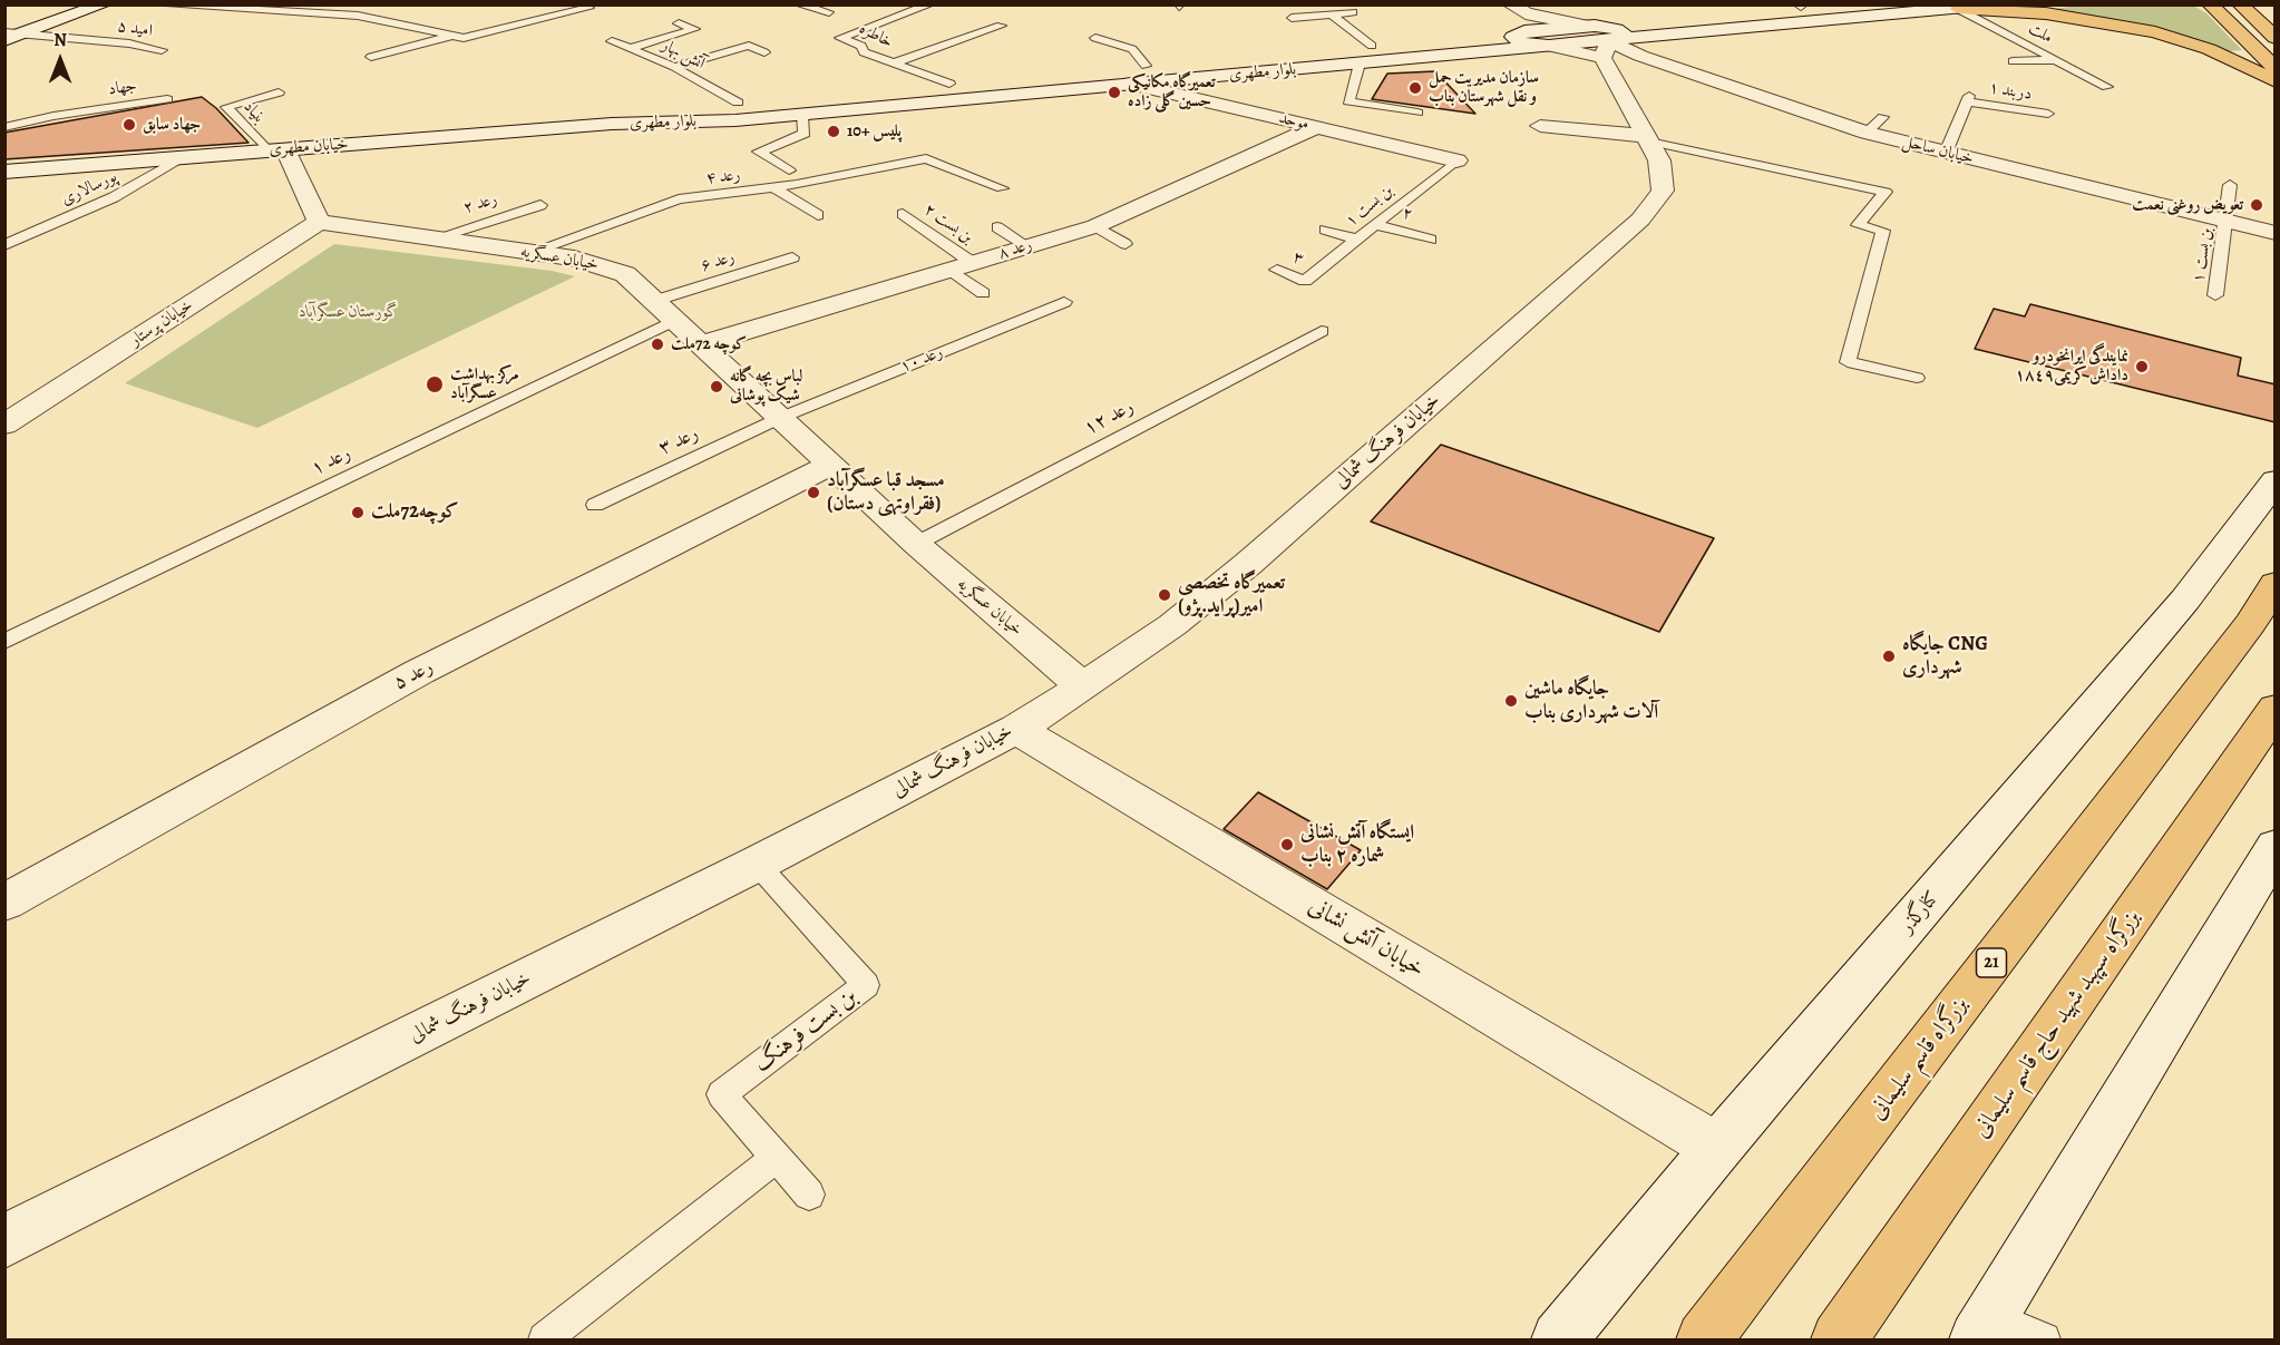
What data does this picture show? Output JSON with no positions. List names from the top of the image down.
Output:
{
  "streets": {
    "main road": ["21", "بزرگراه سپهبد شهید حاج قاسم سلیمانی", "بزرگراه قاسم سلیمانی"],
    "street": [
      "بلوار مطهری",
      "موحد",
      "خیابان مطهری",
      "خیابان ساحل",
      "رعد ۸",
      "خیابان عسگریه",
      "خیابان پرستار",
      "خیابان فرهنگ شمالی",
      "رعد ۵",
      "کنارگذر",
      "خیابان آتش نشانی"
    ],
    "lane": [
      "امید ۵",
      "ملت",
      "خاطره",
      "آتش بهار",
      "جهاد",
      "دربند ۱",
      "بنیاد",
      "رعد ۴",
      "پورسالاری",
      "رعد ۲",
      "بن بست ۱",
      "۲",
      "بن بست ۲",
      "۳",
      "رعد ۶",
      "رعد ۱۰",
      "رعد ۱۲",
      "رعد ۳",
      "رعد ۱",
      "بن بست فرهنگ"
    ]
  },
  "crossings": [
    ["خاطره", "بلوار مطهری"],
    ["آتش بهار", "بلوار مطهری"],
    ["بلوار مطهری", "موحد"],
    ["بلوار مطهری", "خیابان مطهری"],
    ["بلوار مطهری", "خیابان ساحل"],
    ["بلوار مطهری", "خیابان فرهنگ شمالی"],
    ["دربند ۱", "خیابان ساحل"],
    ["بنیاد", "خیابان مطهری"],
    ["موحد", "بن بست ۱"],
    ["موحد", "رعد ۸"],
    ["خیابان مطهری", "پورسالاری"],
    ["خیابان ساحل", "بن بست ۱"],
    ["خیابان ساحل", "خیابان فرهنگ شمالی"],
    ["رعد ۴", "خیابان عسگریه"],
    ["رعد ۲", "خیابان عسگریه"],
    ["بن بست ۱", "۲"],
    ["بن بست ۱", "۳"],
    ["بن بست ۲", "رعد ۸"],
    ["رعد ۸", "خیابان عسگریه"],
    ["خیابان عسگریه", "رعد ۶"],
    ["خیابان عسگریه", "خیابان پرستار"],
    ["خیابان عسگریه", "رعد ۱۰"],
    ["خیابان عسگریه", "رعد ۱۲"],
    ["خیابان عسگریه", "رعد ۳"],
    ["خیابان عسگریه", "خیابان فرهنگ شمالی"],
    ["خیابان عسگریه", "رعد ۱"],
    ["خیابان عسگریه", "رعد ۵"],
    ["رعد ۱۰", "رعد ۳"],
    ["خیابان فرهنگ شمالی", "خیابان آتش نشانی"],
    ["خیابان فرهنگ شمالی", "بن بست فرهنگ"],
    ["کنارگذر", "خیابان آتش نشانی"]
  ],
  "parks": ["گورستان عسگرآباد"],
  "places": [
    "سازمان مدیریت حمل و نقل شهرستان بناب",
    "تعمیرگاه مکانیکی حسین گلی زاده",
    "جهاد سابق",
    "پلیس +10",
    "تعویض روغنی نعمت",
    "کوچه 72ملت",
    "نمایندگی ایرانخودرو داداش کریمی١٨٤٩",
    "مرکز بهداشت عسگرآباد",
    "لباس بچه گانه شیک پوشانی",
    "مسجد قبا عسگرآباد (فقراوتهی دستان)",
    "کوچه72ملت",
    "تعمیرگاه تخصصی امیر(پراید.پژو)",
    "جایگاه CNG شهرداری",
    "جایگاه ماشین آلات شهرداری بناب",
    "ایستگاه آتش نشانی شماره ۲ بناب"
  ],
  "north": "top"
}
